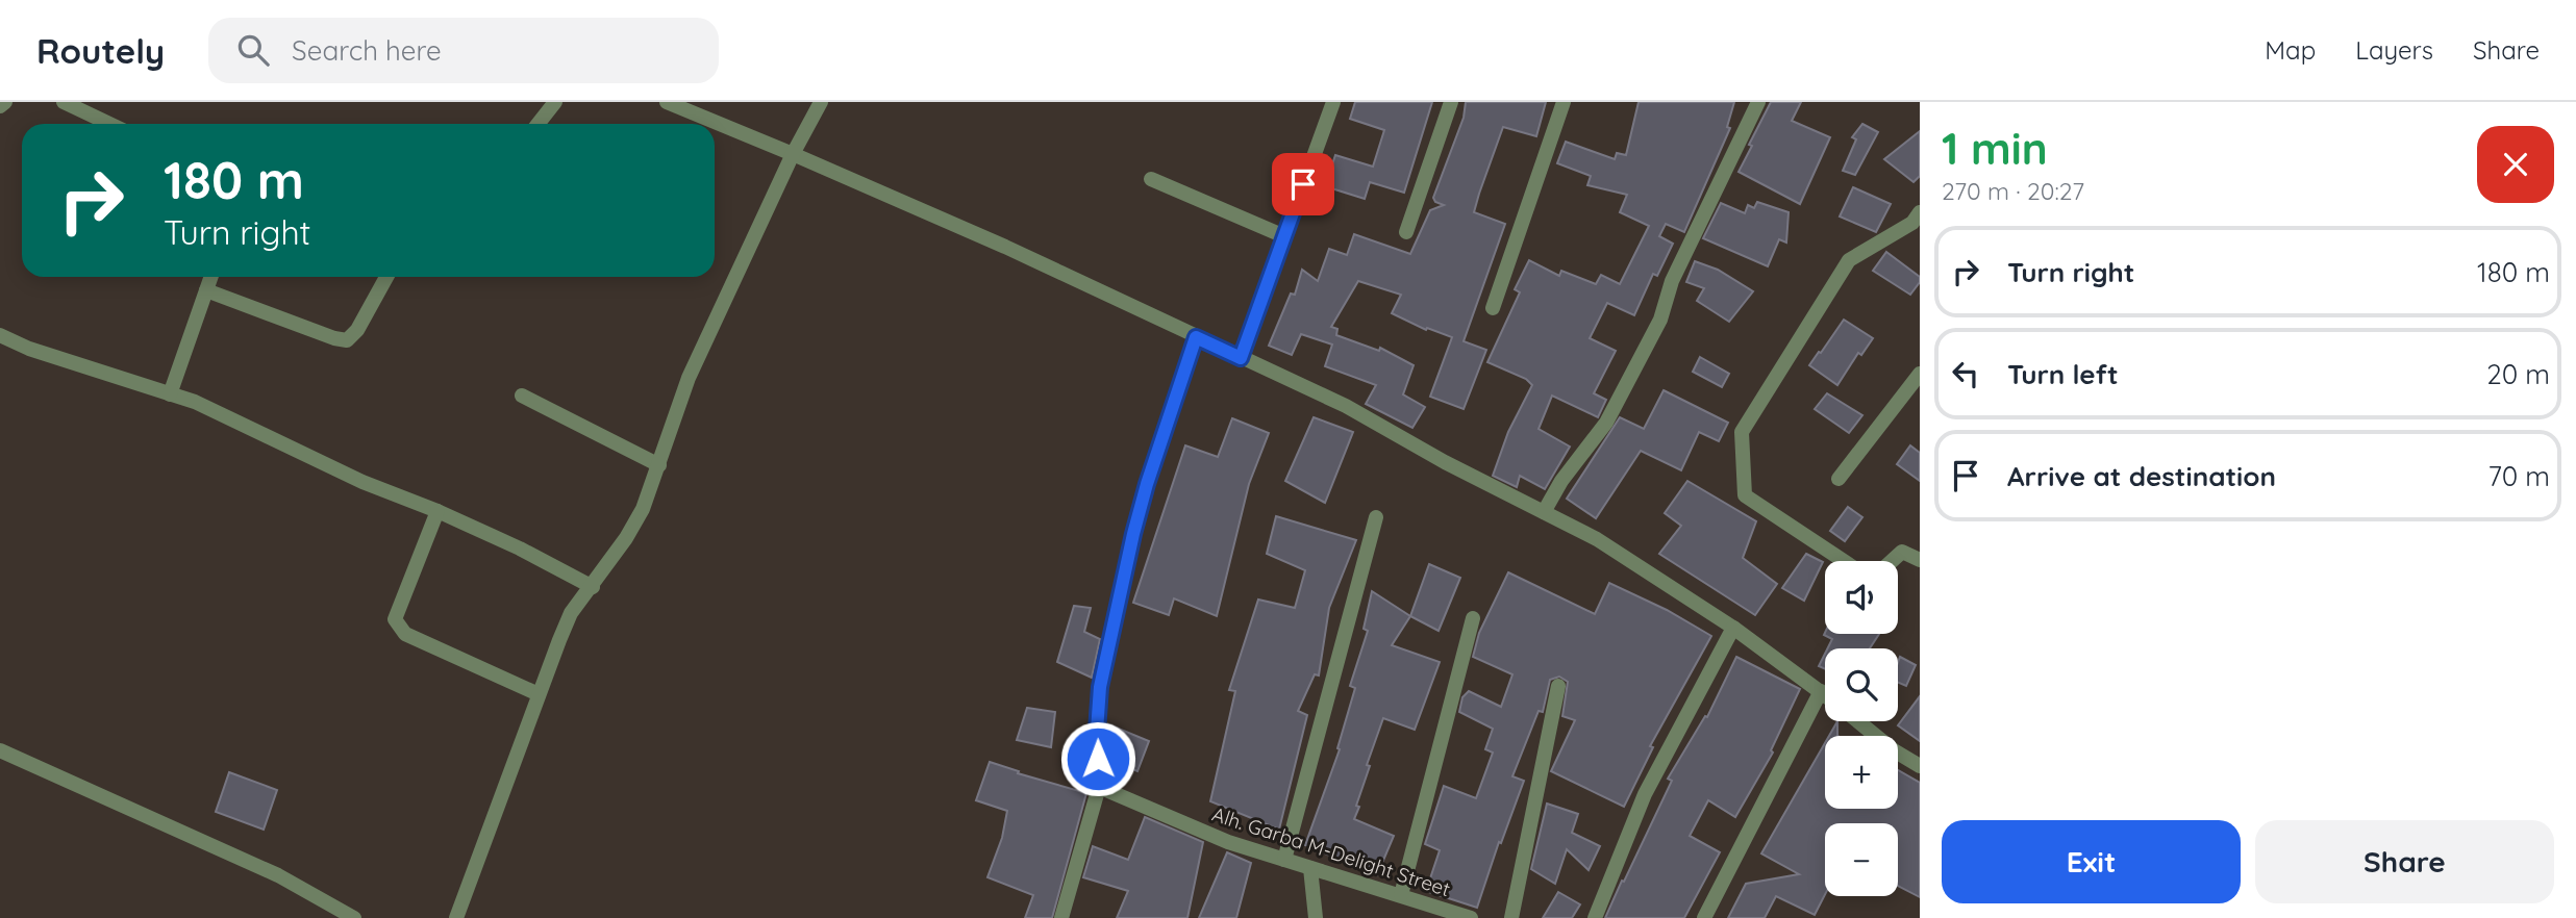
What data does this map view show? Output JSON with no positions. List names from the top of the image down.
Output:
{
  "streets": {
    "street": ["Alh. Garba M-Delight Street"]
  },
  "page": {
    "header": "Routely",
    "search": "Search here",
    "nav": ["Map", "Layers", "Share"],
    "heading": ["1 min", "270 m · 20:27"],
    "turn": ["180 m", "Turn right"],
    "list": [
      {
        "name": "Turn right",
        "value": "180 m"
      },
      {
        "name": "Turn left",
        "value": "20 m"
      },
      {
        "name": "Arrive at destination",
        "value": "70 m"
      }
    ],
    "map_buttons": ["+", "−"],
    "buttons": ["Exit", "Share"]
  }
}
